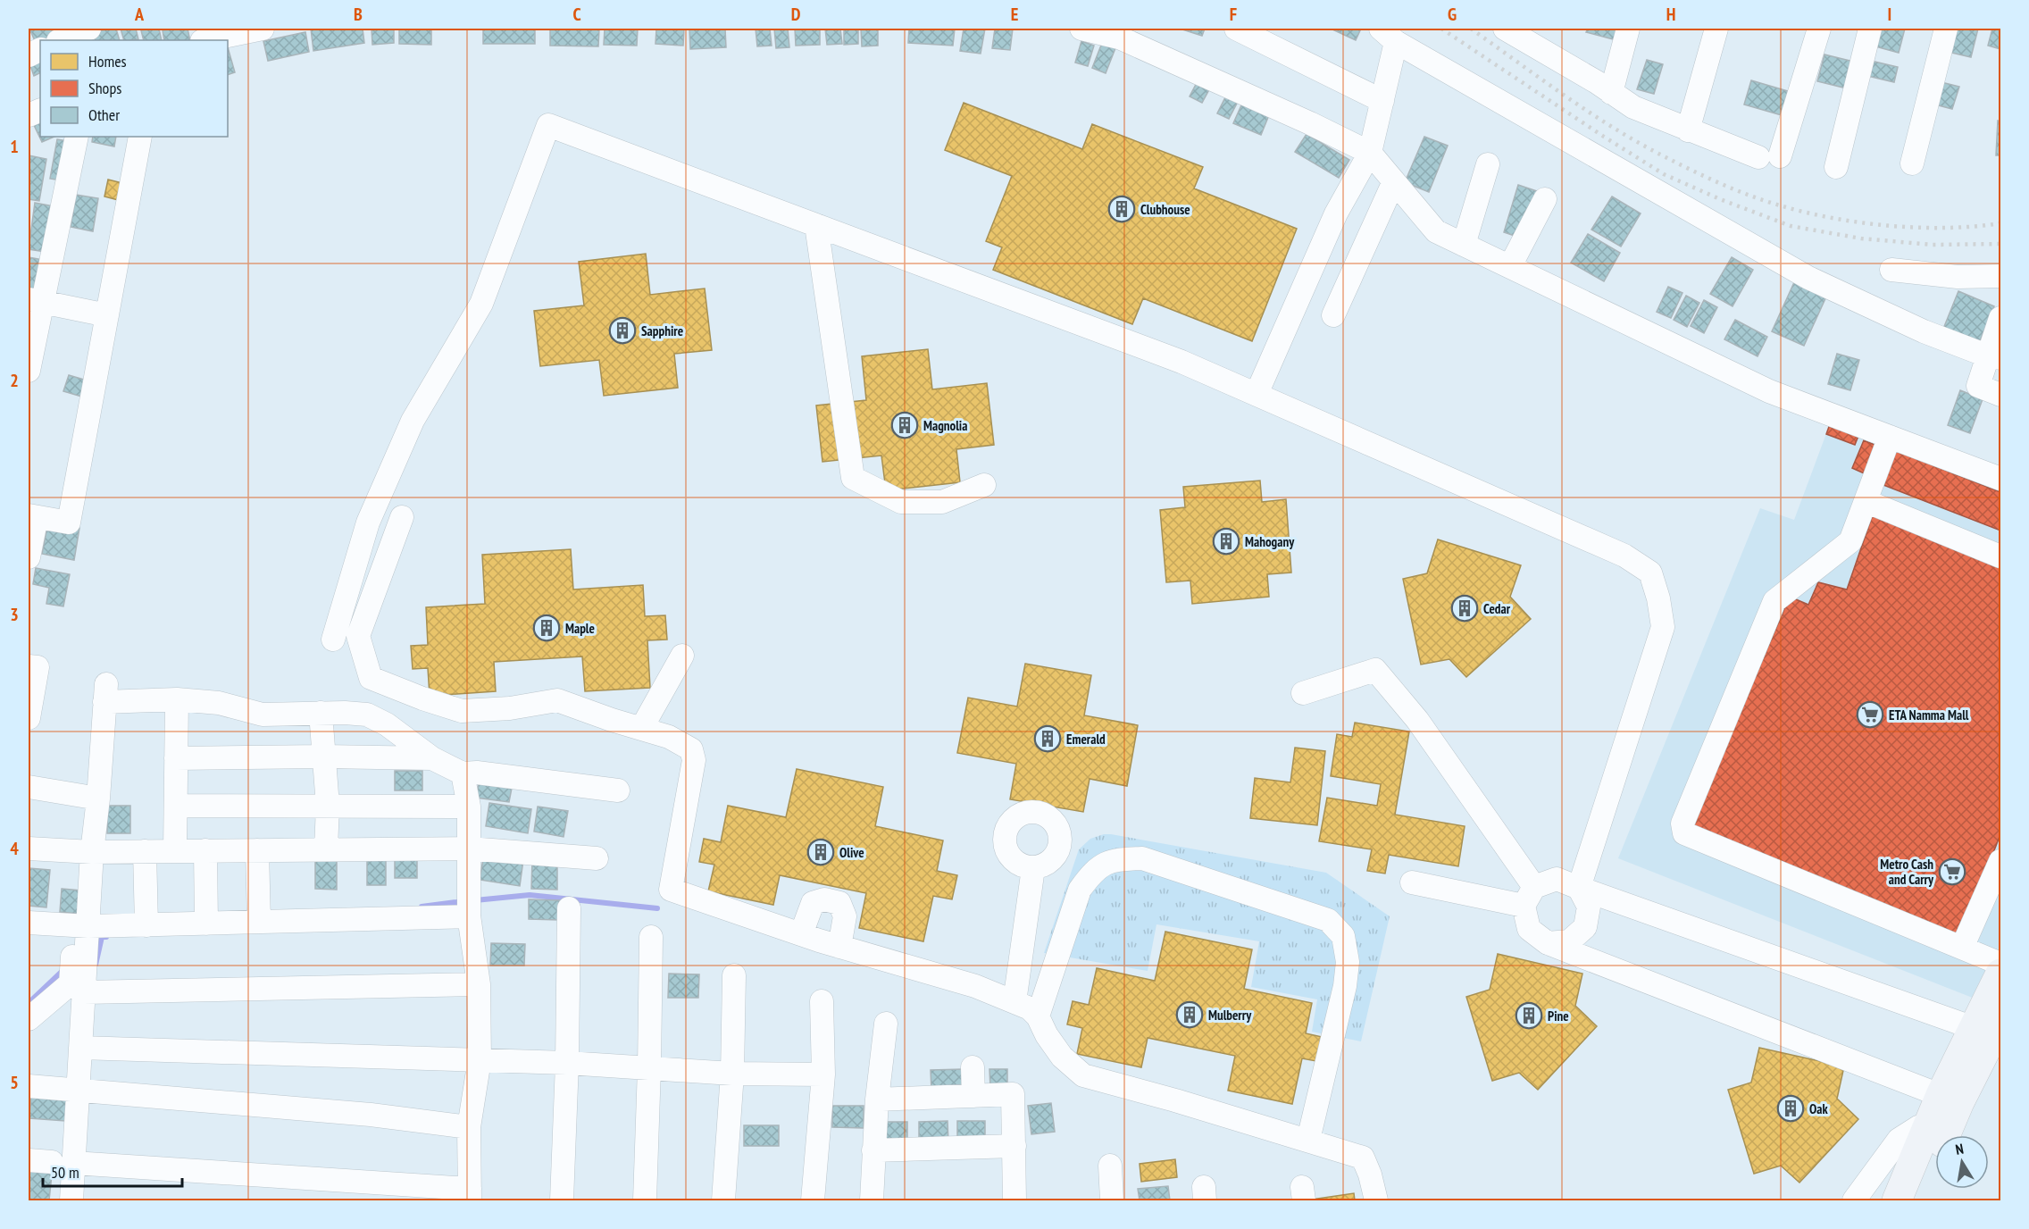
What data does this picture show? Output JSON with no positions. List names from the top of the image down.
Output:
{
  "places": {
    "building": [
      "Clubhouse",
      "Sapphire",
      "Magnolia",
      "Mahogany",
      "Cedar",
      "Maple",
      "Emerald",
      "Olive",
      "Mulberry",
      "Pine",
      "Oak"
    ],
    "supermarket": ["ETA Namma Mall", "Metro Cash and Carry"]
  },
  "legend": ["Homes", "Shops", "Other"],
  "scale_bar": "50 m",
  "north": "top",
  "grid": {
    "columns": [
      "A",
      "B",
      "C",
      "D",
      "E",
      "F",
      "G",
      "H",
      "I"
    ],
    "rows": [
      "1",
      "2",
      "3",
      "4",
      "5"
    ]
  }
}
